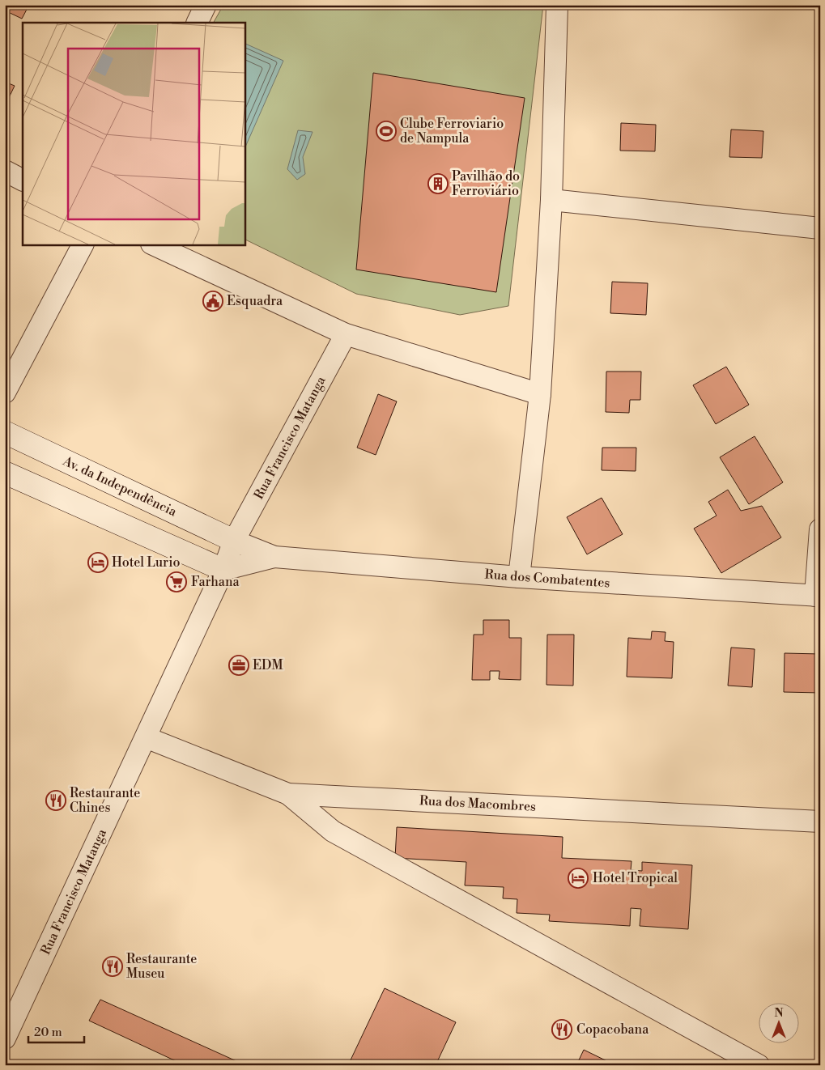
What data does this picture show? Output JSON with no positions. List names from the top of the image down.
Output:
{
  "streets": {
    "main road": ["Av. da Independência"],
    "street": ["Rua Francisco Matanga", "Rua dos Combatentes", "Rua dos Macombres"]
  },
  "crossings": [
    ["Rua Francisco Matanga", "Av. da Independência"],
    ["Rua Francisco Matanga", "Rua dos Macombres"]
  ],
  "places": {
    "sports": ["Clube Ferroviario de Nampula"],
    "building": ["Pavilhão do Ferroviário"],
    "public building": ["Esquadra"],
    "hotel": ["Hotel Lurio", "Hotel Tropical"],
    "supermarket": ["Farhana"],
    "office": ["EDM"],
    "restaurant": ["Restaurante Chines", "Restaurante Museu", "Copacobana"]
  },
  "scale_bar": "20 m",
  "north": "top"
}
